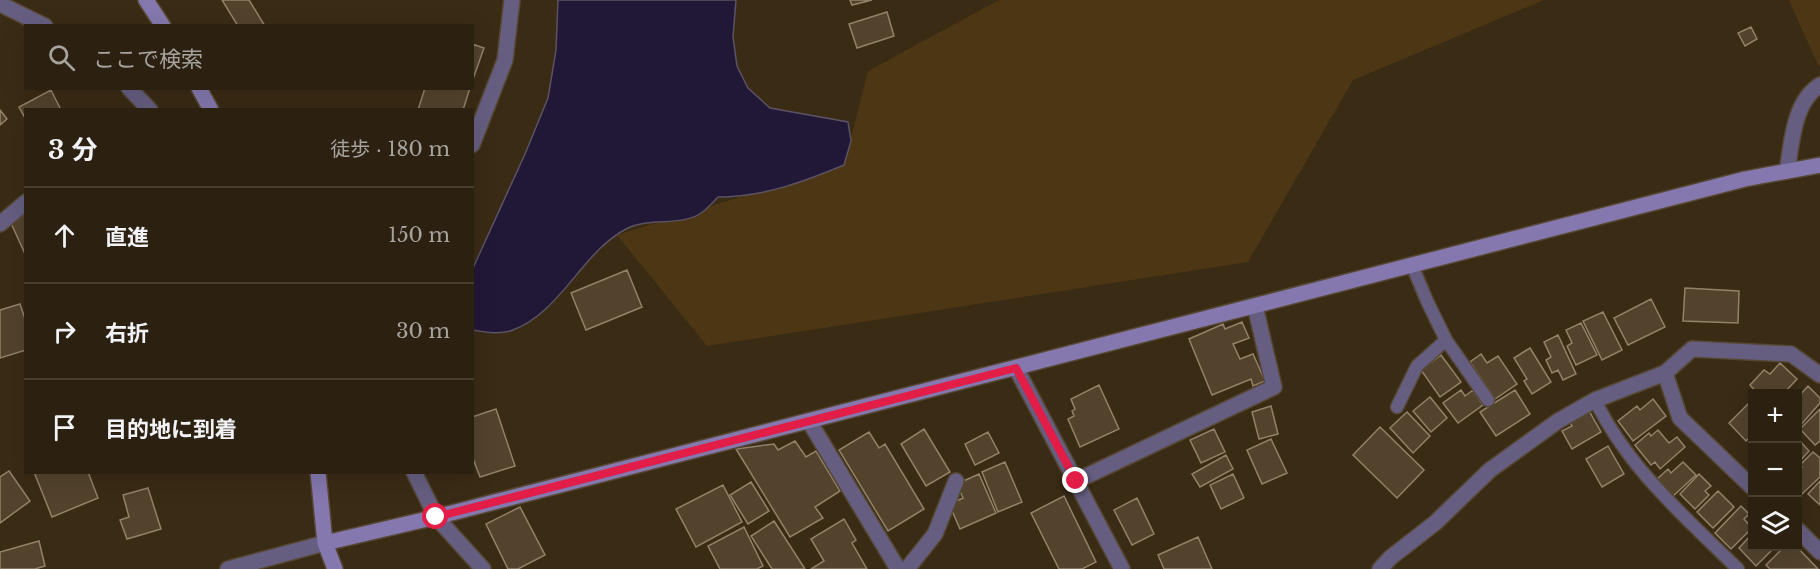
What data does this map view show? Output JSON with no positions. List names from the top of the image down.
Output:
{
  "page": {
    "search": "ここで検索",
    "heading": ["3 分", "徒歩 · 180 m"],
    "list": [
      ["直進", "150 m"],
      ["右折", "30 m"],
      "目的地に到着"
    ],
    "map_buttons": ["+", "−"]
  }
}
